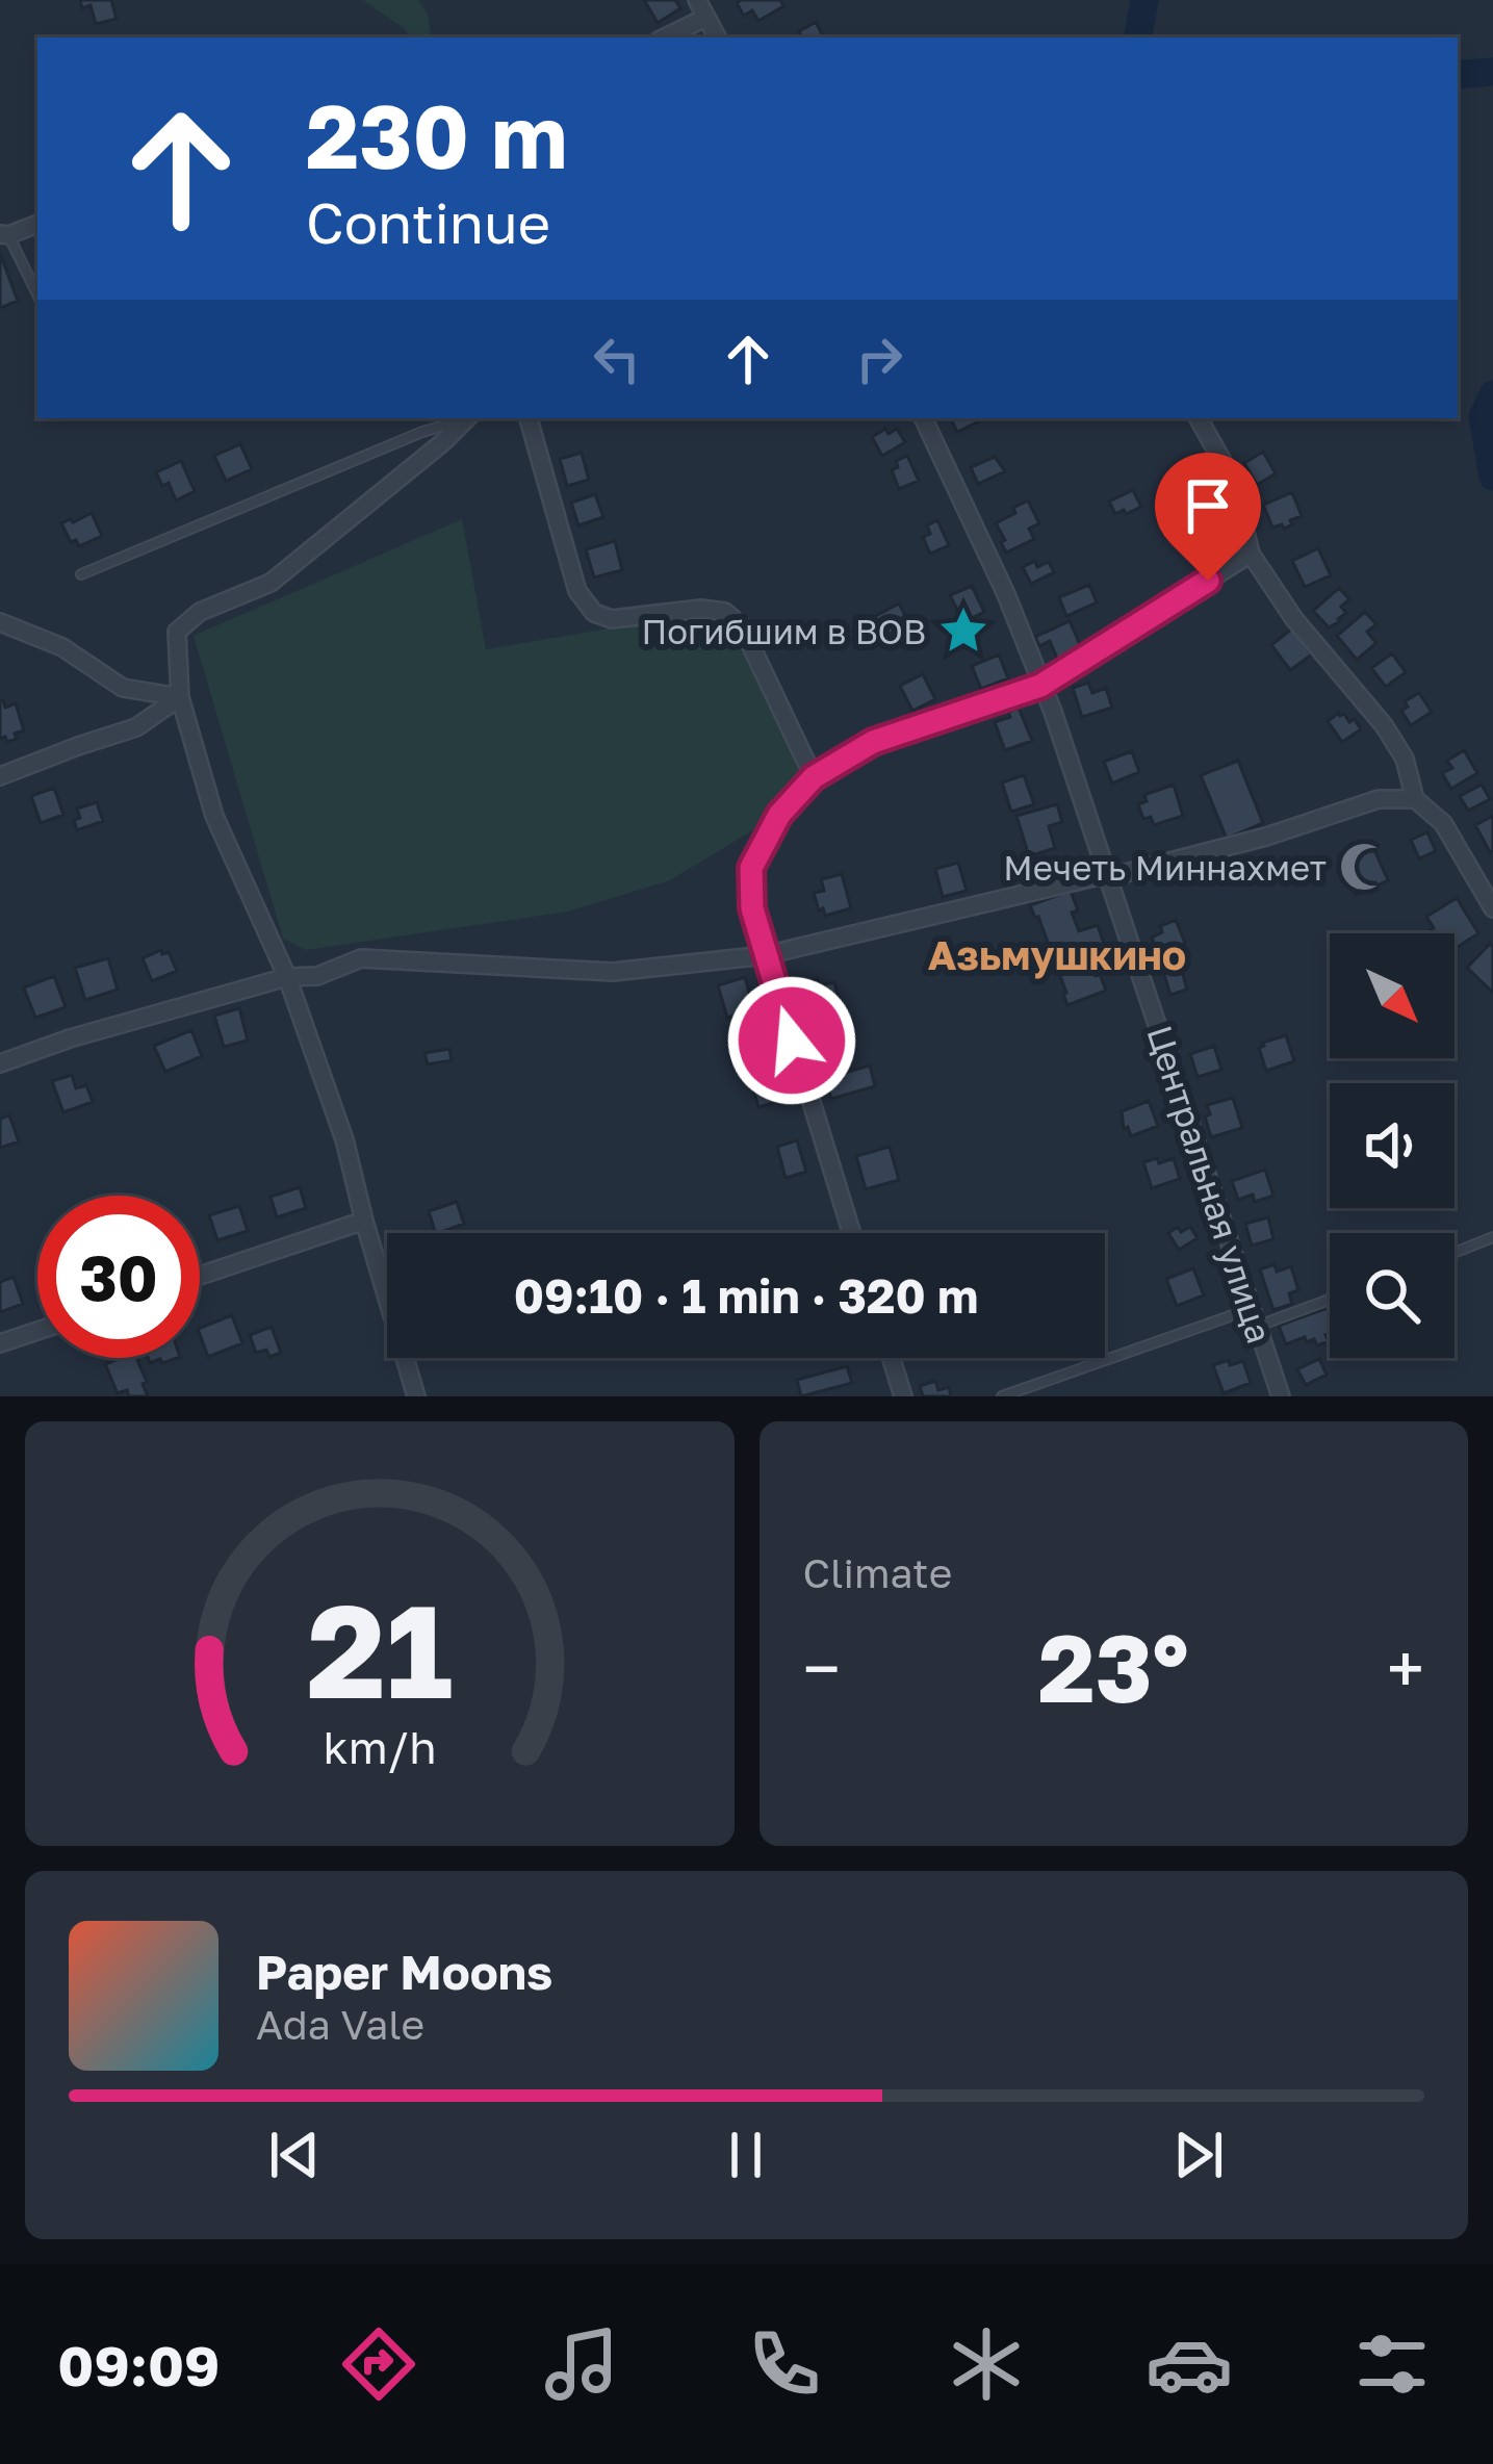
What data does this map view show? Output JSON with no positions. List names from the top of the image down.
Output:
{
  "streets": {
    "street": ["Центральная улица"]
  },
  "districts": ["Азьмушкино"],
  "places": {
    "place": ["Погибшим в ВОВ"],
    "mosque": ["Мечеть Миннахмет"]
  },
  "north": "bottom right",
  "page": {
    "turn": ["230 m", "Continue"],
    "limit": "30",
    "trip": "09:10 · 1 min · 320 m",
    "tile": "Climate",
    "heat": ["−", "23°", "+"],
    "song": ["Paper Moons", "Ada Vale"],
    "tabs": "09:09",
    "gauge": ["21", "km/h"]
  }
}
